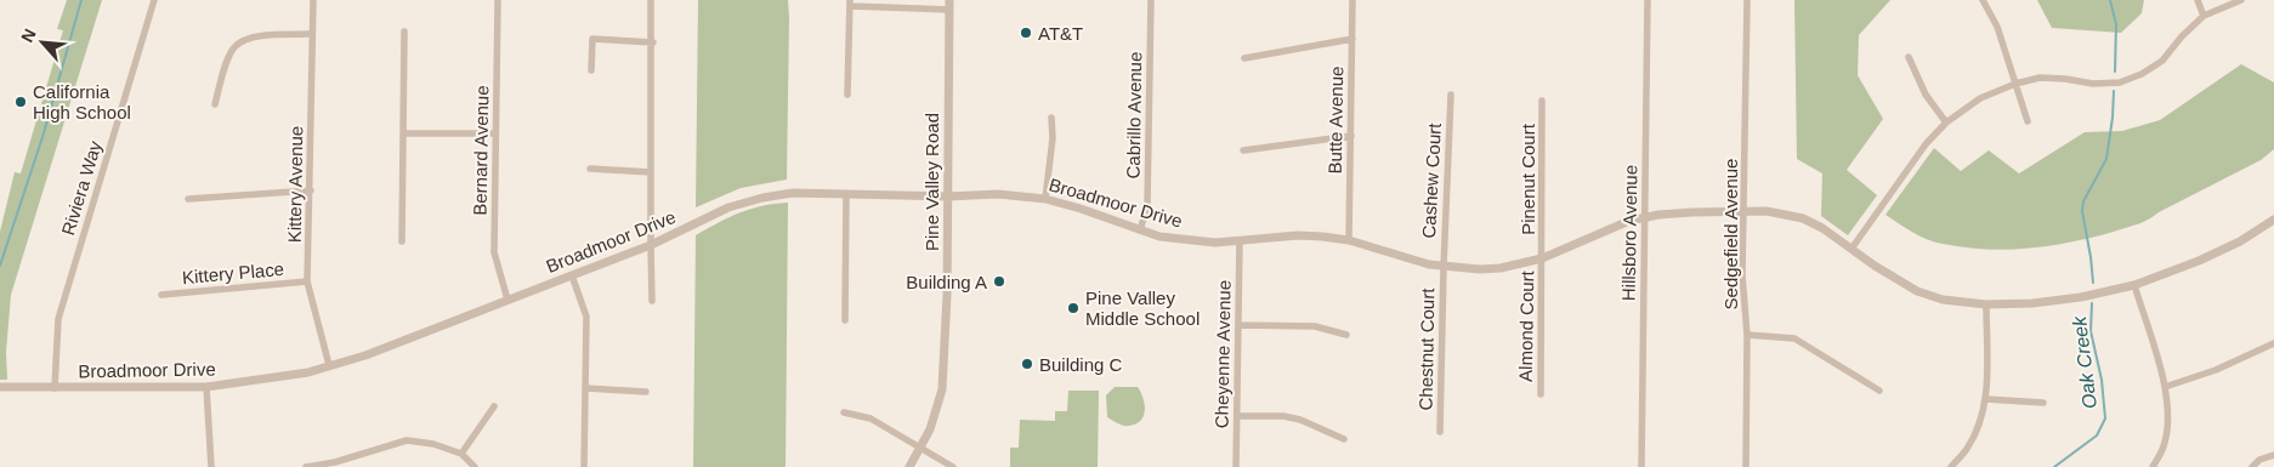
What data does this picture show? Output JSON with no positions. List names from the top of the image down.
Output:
{
  "streets": {
    "street": [
      "Cabrillo Avenue",
      "Butte Avenue",
      "Bernard Avenue",
      "Pinenut Court",
      "Cashew Court",
      "Pine Valley Road",
      "Kittery Avenue",
      "Riviera Way",
      "Broadmoor Drive",
      "Hillsboro Avenue",
      "Sedgefield Avenue",
      "Kittery Place",
      "Almond Court",
      "Chestnut Court",
      "Cheyenne Avenue"
    ]
  },
  "crossings": [
    ["Cabrillo Avenue", "Broadmoor Drive"],
    ["Butte Avenue", "Broadmoor Drive"],
    ["Bernard Avenue", "Broadmoor Drive"],
    ["Pinenut Court", "Broadmoor Drive"],
    ["Pinenut Court", "Almond Court"],
    ["Cashew Court", "Broadmoor Drive"],
    ["Cashew Court", "Chestnut Court"],
    ["Pine Valley Road", "Broadmoor Drive"],
    ["Kittery Avenue", "Broadmoor Drive"],
    ["Kittery Avenue", "Kittery Place"],
    ["Riviera Way", "Broadmoor Drive"],
    ["Broadmoor Drive", "Hillsboro Avenue"],
    ["Broadmoor Drive", "Sedgefield Avenue"],
    ["Broadmoor Drive", "Almond Court"],
    ["Broadmoor Drive", "Chestnut Court"],
    ["Broadmoor Drive", "Cheyenne Avenue"]
  ],
  "water": ["Oak Creek"],
  "places": [
    "AT&T",
    "California High School",
    "Building A",
    "Pine Valley Middle School",
    "Building C"
  ],
  "north": "top left"
}
